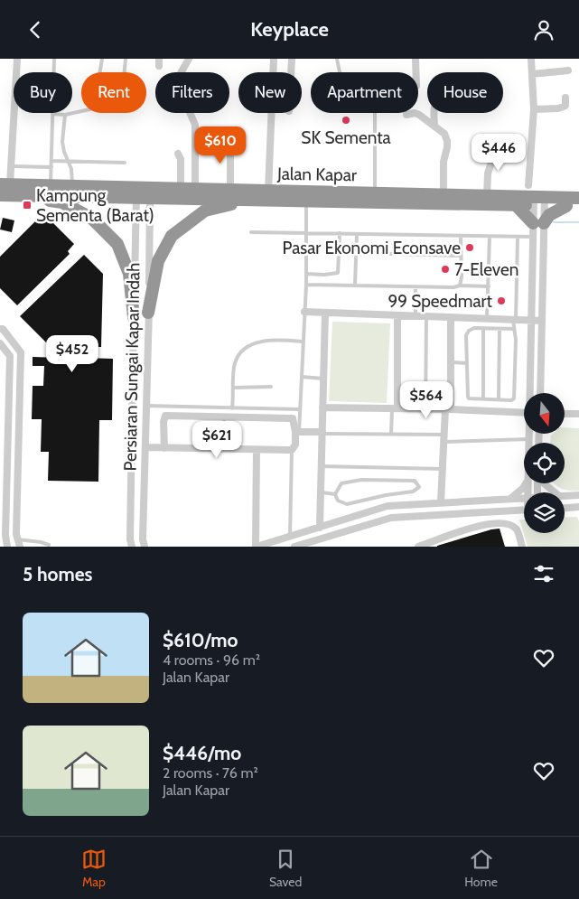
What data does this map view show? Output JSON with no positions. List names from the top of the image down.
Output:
{
  "streets": {
    "highway": ["Jalan Kapar"],
    "street": ["Persiaran Sungai Kapar Indah"]
  },
  "crossings": [
    ["Jalan Kapar", "Persiaran Sungai Kapar Indah"]
  ],
  "places": {
    "other": [
      "SK Sementa",
      "Pasar Ekonomi Econsave",
      "7-Eleven",
      "99 Speedmart"
    ],
    "transit": ["Kampung Sementa (Barat)"]
  },
  "north": "bottom",
  "page": {
    "header": "Keyplace",
    "chip": [
      "Buy",
      "Rent",
      "Filters",
      "New",
      "Apartment",
      "House"
    ],
    "price": [
      "$610",
      "$446",
      "$452",
      "$564",
      "$621"
    ],
    "heading": "5 homes",
    "list": [
      {
        "name": "$610/mo",
        "note": "4 rooms · 96 m² · Jalan Kapar"
      },
      {
        "name": "$446/mo",
        "note": "2 rooms · 76 m² · Jalan Kapar"
      }
    ],
    "tabs": ["Map", "Saved", "Home"]
  }
}
